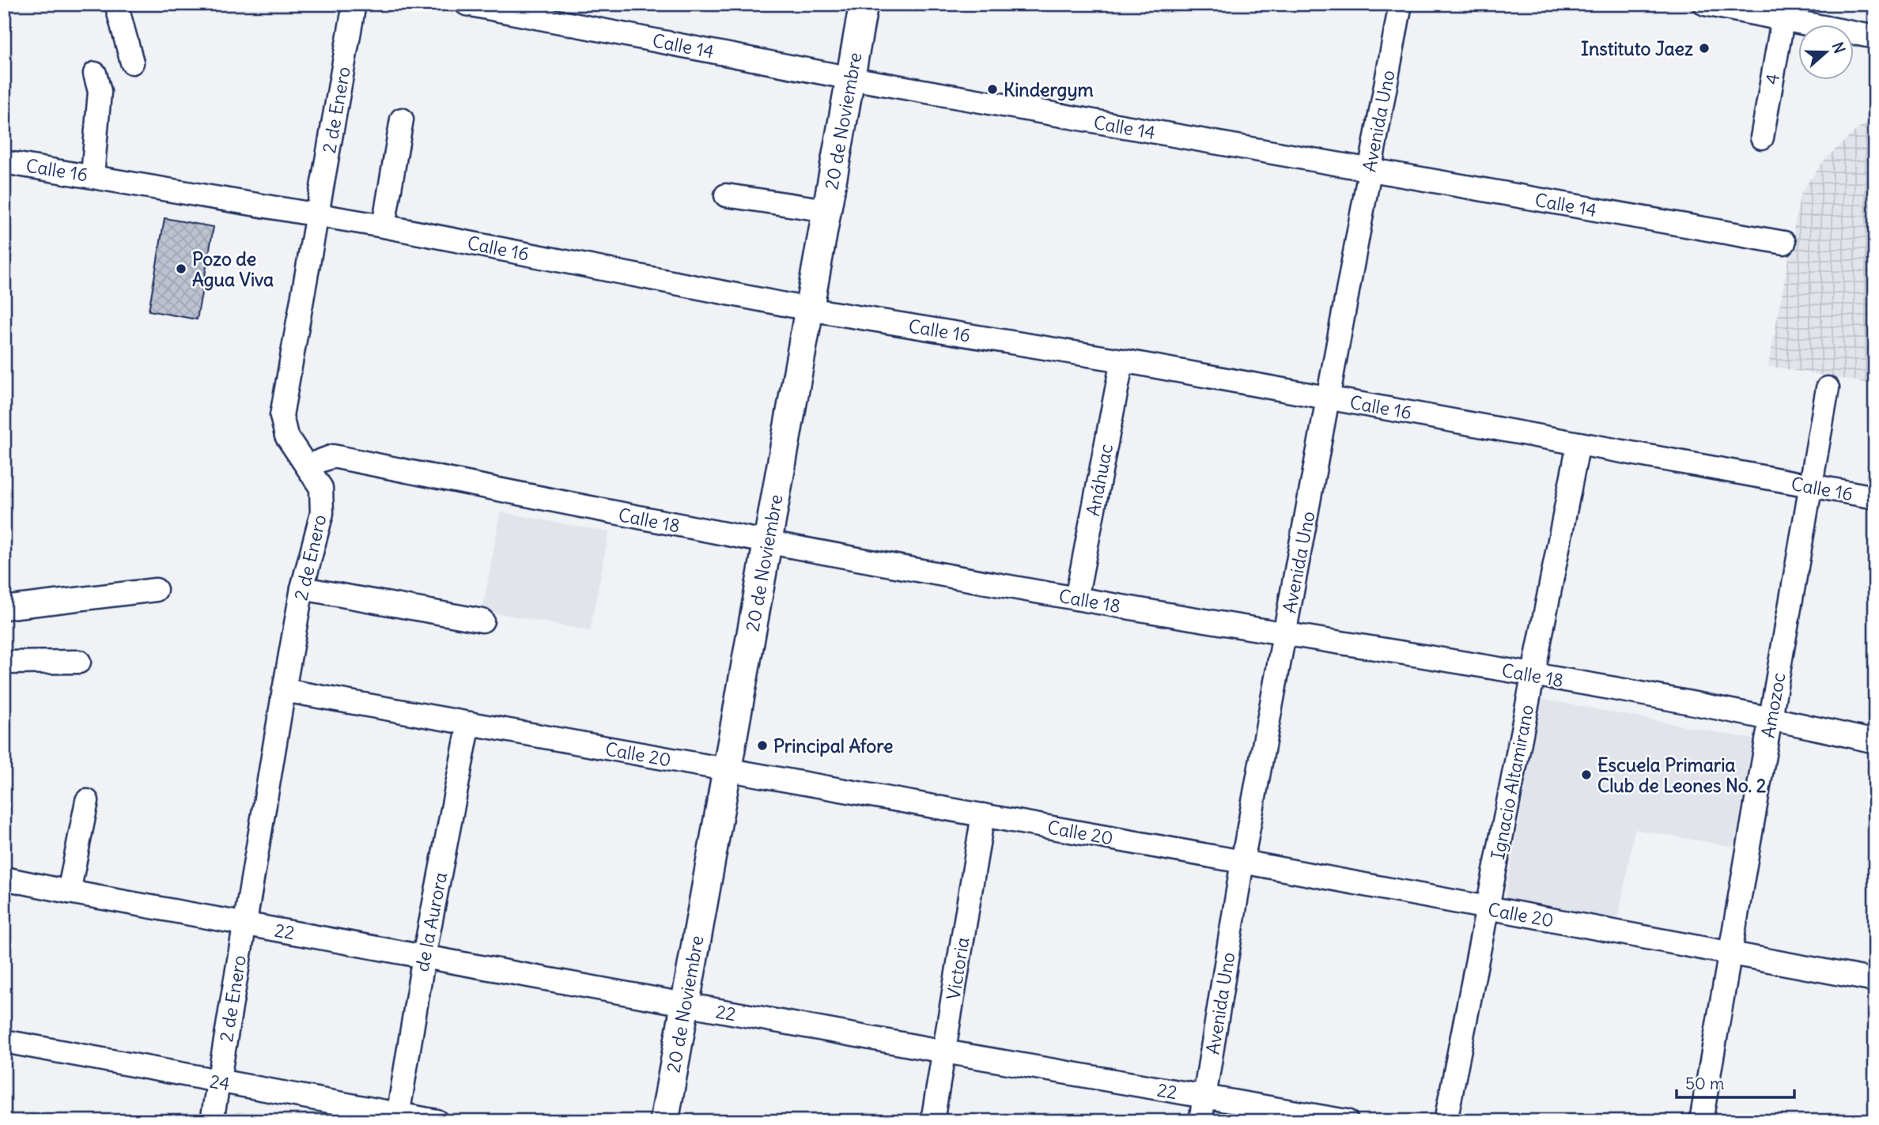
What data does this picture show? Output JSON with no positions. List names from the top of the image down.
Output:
{
  "streets": {
    "main road": ["20 de Noviembre"],
    "street": [
      "Calle 14",
      "4",
      "2 de Enero",
      "Avenida Uno",
      "Calle 16",
      "Anáhuac",
      "Calle 18",
      "Amozoc",
      "Calle 20",
      "Ignacio Altamirano",
      "de la Aurora",
      "22",
      "Victoria",
      "24"
    ]
  },
  "crossings": [
    ["Calle 14", "20 de Noviembre"],
    ["Calle 14", "Avenida Uno"],
    ["2 de Enero", "Calle 16"],
    ["2 de Enero", "Calle 18"],
    ["2 de Enero", "Calle 20"],
    ["2 de Enero", "22"],
    ["2 de Enero", "24"],
    ["20 de Noviembre", "Calle 16"],
    ["20 de Noviembre", "Calle 18"],
    ["20 de Noviembre", "Calle 20"],
    ["20 de Noviembre", "22"],
    ["Avenida Uno", "Calle 16"],
    ["Avenida Uno", "Calle 18"],
    ["Avenida Uno", "Calle 20"],
    ["Avenida Uno", "22"],
    ["Calle 16", "Anáhuac"],
    ["Calle 16", "Amozoc"],
    ["Calle 16", "Ignacio Altamirano"],
    ["Anáhuac", "Calle 18"],
    ["Calle 18", "Amozoc"],
    ["Calle 18", "Ignacio Altamirano"],
    ["Amozoc", "Calle 20"],
    ["Calle 20", "Ignacio Altamirano"],
    ["Calle 20", "de la Aurora"],
    ["Calle 20", "Victoria"],
    ["de la Aurora", "22"],
    ["de la Aurora", "24"],
    ["22", "Victoria"]
  ],
  "places": [
    "Instituto Jaez",
    "Kindergym",
    "Pozo de Agua Viva",
    "Principal Afore",
    "Escuela Primaria Club de Leones No. 2"
  ],
  "scale_bar": "50 m",
  "north": "right"
}
